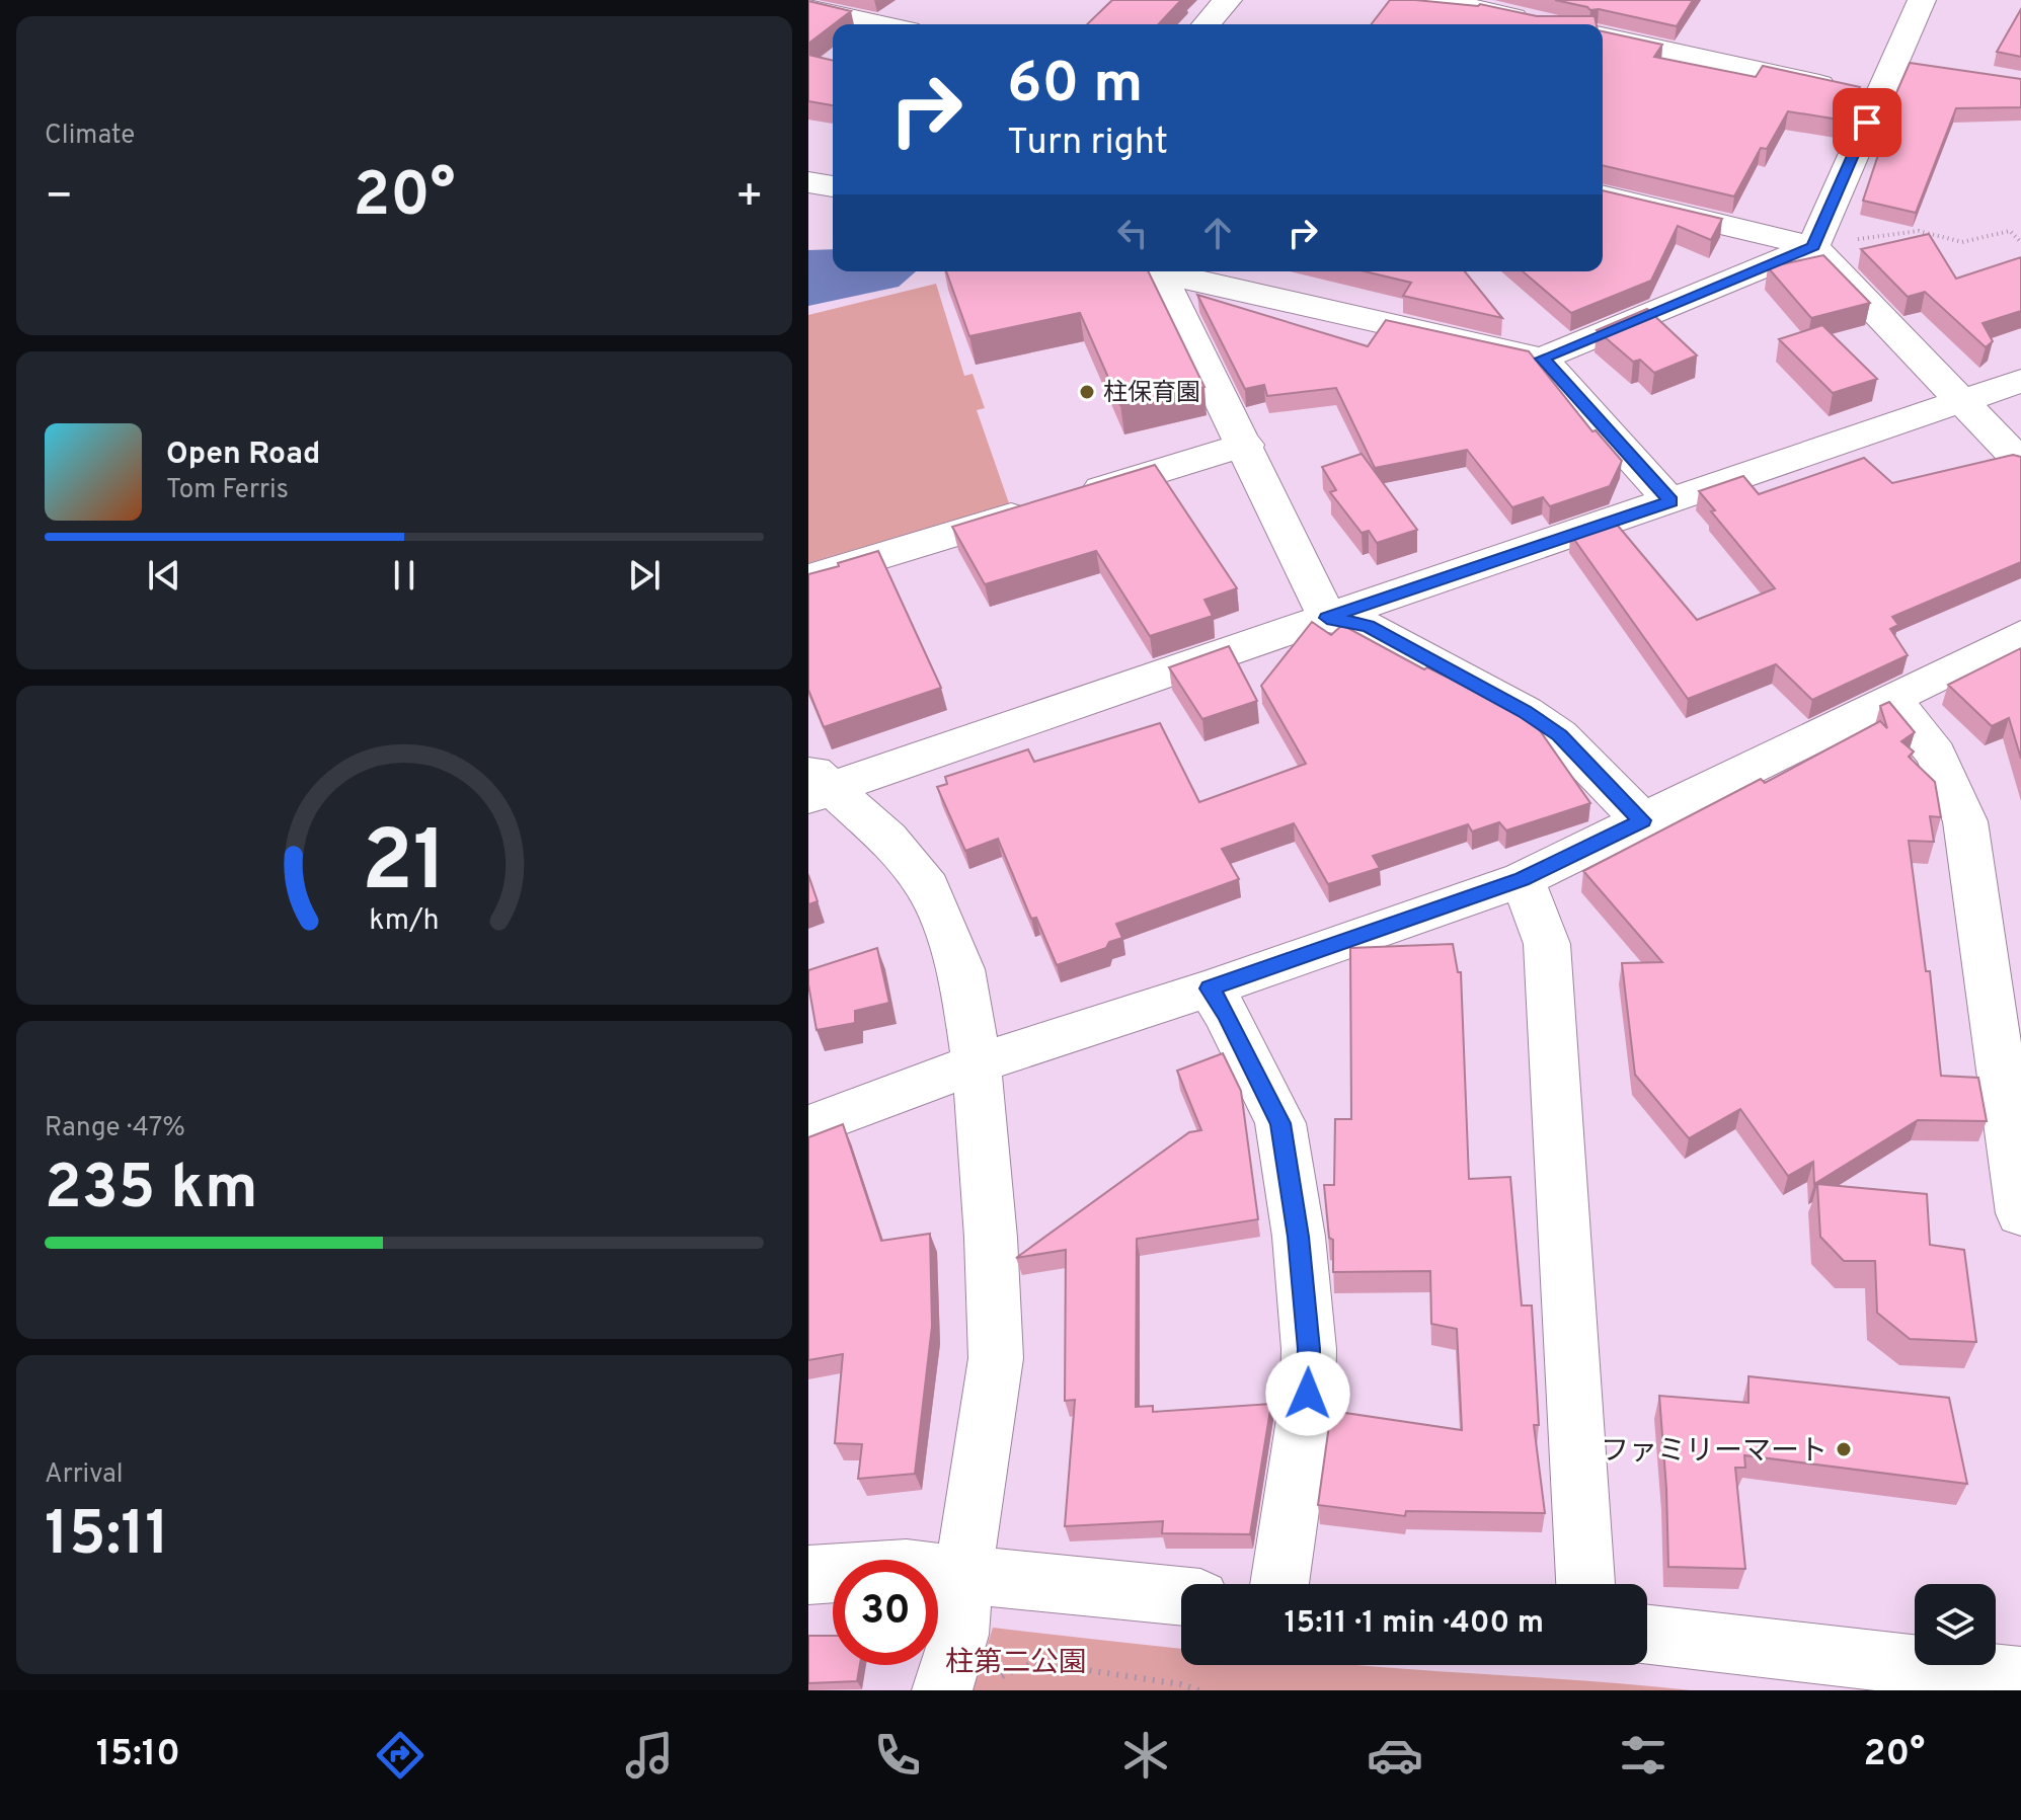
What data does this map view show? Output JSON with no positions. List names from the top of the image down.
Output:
{
  "parks": ["柱第二公園"],
  "places": ["柱保育園", "ファミリーマート"],
  "page": {
    "tile": [
      "Climate",
      ["Range · 47%", "235 km"],
      ["Arrival", "15:11"]
    ],
    "turn": ["60 m", "Turn right"],
    "heat": ["−", "20°", "+"],
    "song": ["Open Road", "Tom Ferris"],
    "limit": "30",
    "trip": "15:11 · 1 min · 400 m",
    "tabs": ["15:10", "20°"],
    "gauge": ["21", "km/h"]
  }
}
